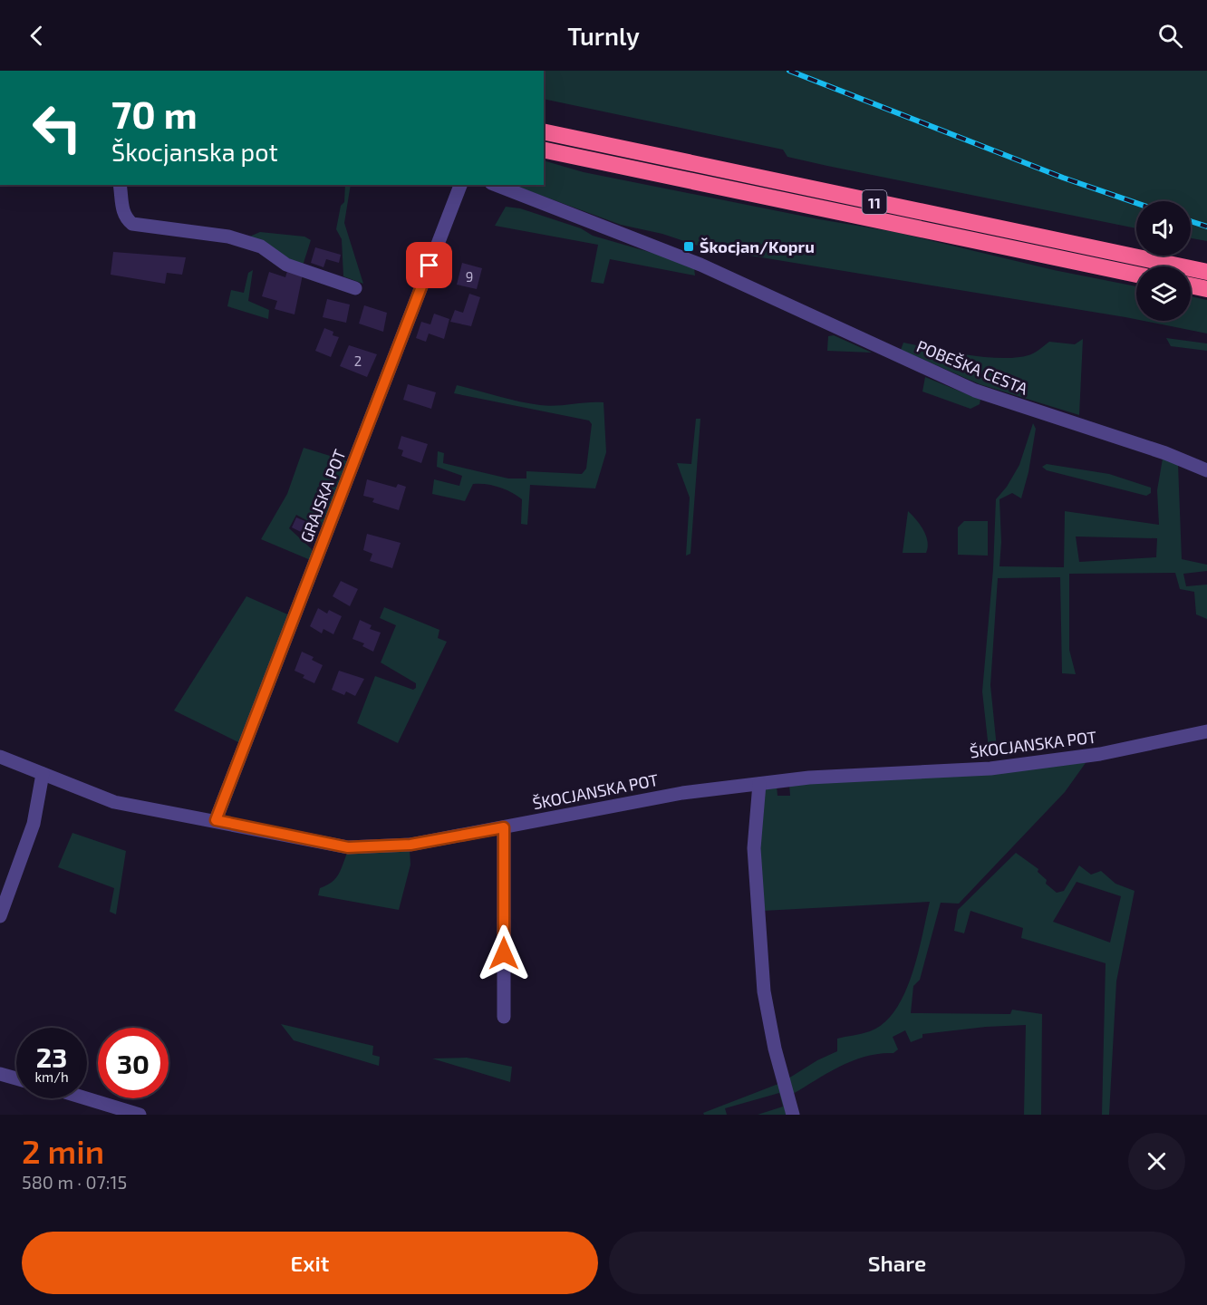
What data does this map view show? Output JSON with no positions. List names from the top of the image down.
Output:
{
  "streets": {
    "highway": ["11"],
    "street": ["POBEŠKA CESTA", "GRAJSKA POT", "ŠKOCJANSKA POT"]
  },
  "crossings": [
    ["GRAJSKA POT", "ŠKOCJANSKA POT"]
  ],
  "places": {
    "transit": ["Škocjan/Kopru"]
  },
  "house_numbers": ["9", "2"],
  "page": {
    "header": "Turnly",
    "turn": ["70 m", "Škocjanska pot"],
    "speed": "23 km/h",
    "limit": "30",
    "heading": ["2 min", "580 m · 07:15"],
    "buttons": ["Exit", "Share"]
  }
}
